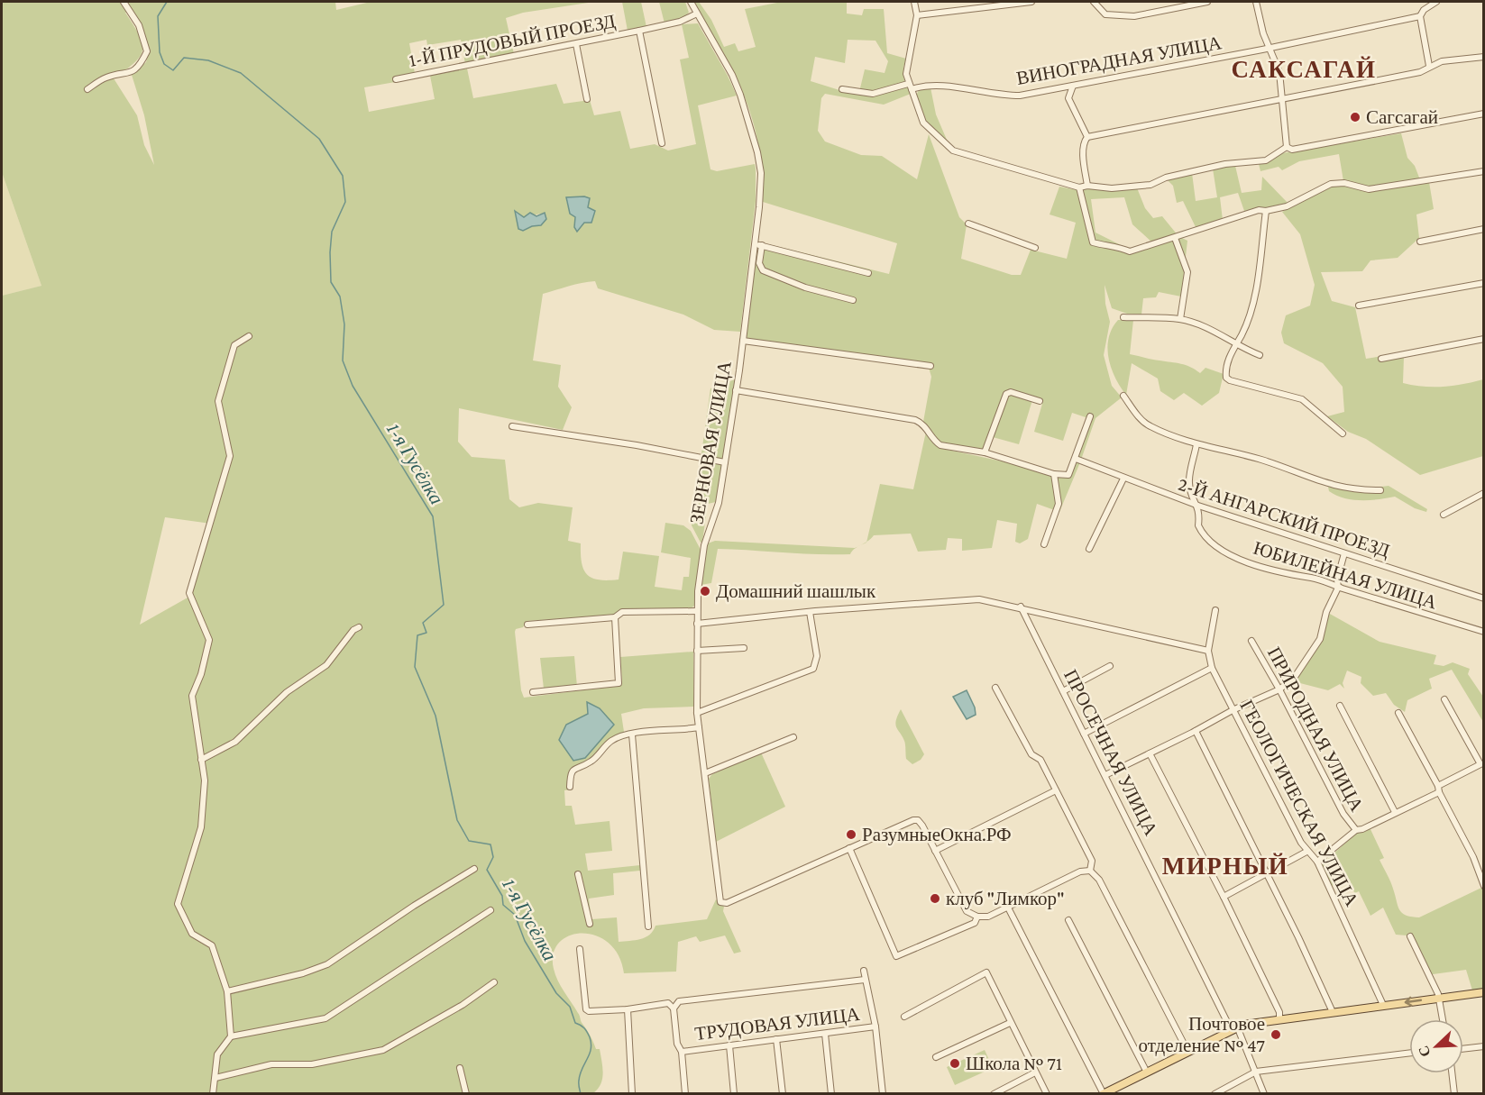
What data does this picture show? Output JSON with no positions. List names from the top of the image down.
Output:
{
  "streets": {
    "street": [
      "1-Й ПРУДОВЫЙ ПРОЕЗД",
      "ВИНОГРАДНАЯ УЛИЦА",
      "ЗЕРНОВАЯ УЛИЦА",
      "2-Й АНГАРСКИЙ ПРОЕЗД",
      "ЮБИЛЕЙНАЯ УЛИЦА",
      "ПРИРОДНАЯ УЛИЦА",
      "ПРОСЕЧНАЯ УЛИЦА",
      "ГЕОЛОГИЧЕСКАЯ УЛИЦА",
      "ТРУДОВАЯ УЛИЦА"
    ]
  },
  "crossings": [
    ["1-Й ПРУДОВЫЙ ПРОЕЗД", "ЗЕРНОВАЯ УЛИЦА"],
    ["2-Й АНГАРСКИЙ ПРОЕЗД", "ЮБИЛЕЙНАЯ УЛИЦА"]
  ],
  "districts": ["САКСАГАЙ", "МИРНЫЙ"],
  "water": ["1-я Гусёлка"],
  "places": [
    "Сагсагай",
    "Домашний шашлык",
    "РазумныеОкна.РФ",
    "клуб \"Лимкор\"",
    "Почтовое отделение № 47",
    "Школа № 71"
  ],
  "north": "bottom left"
}
